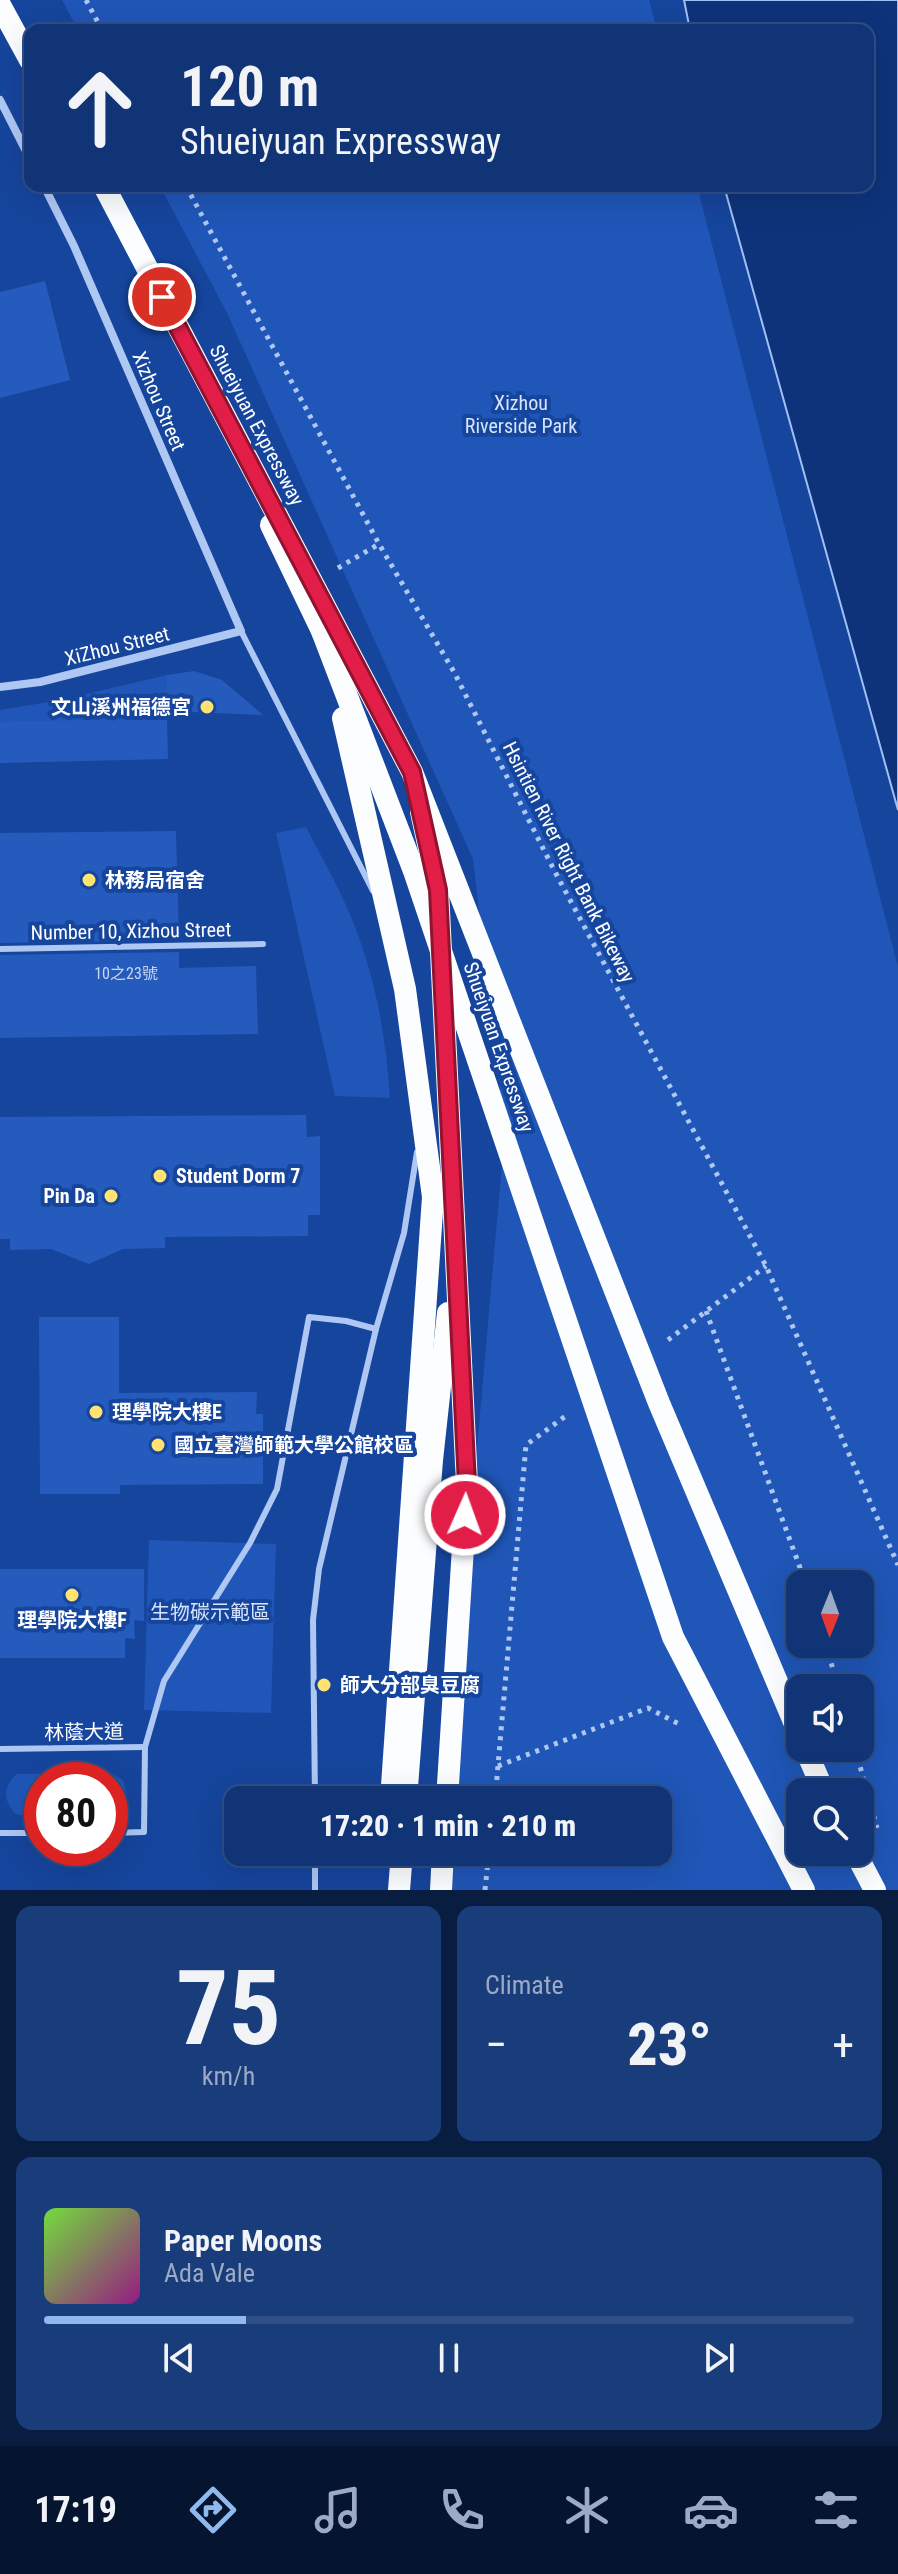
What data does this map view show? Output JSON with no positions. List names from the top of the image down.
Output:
{
  "streets": {
    "highway": ["Shueiyuan Expressway"],
    "street": ["Xizhou Street", "XiZhou Street"],
    "lane": ["Number 10, Xizhou Street", "林蔭大道"],
    "path": ["Hsintien River Right Bank Bikeway"]
  },
  "crossings": [
    ["Xizhou Street", "XiZhou Street"]
  ],
  "parks": ["Xizhou Riverside Park", "生物碳示範區"],
  "places": [
    "文山溪州福德宮",
    "林務局宿舍",
    "Student Dorm 7",
    "Pin Da",
    "理學院大樓E",
    "國立臺灣師範大學公館校區",
    "理學院大樓F",
    "師大分部臭豆腐"
  ],
  "house_numbers": ["10之23號"],
  "north": "bottom",
  "page": {
    "turn": ["120 m", "Shueiyuan Expressway"],
    "limit": "80",
    "trip": "17:20 · 1 min · 210 m",
    "tile": [
      ["75", "km/h"],
      "Climate"
    ],
    "heat": ["−", "23°", "+"],
    "song": ["Paper Moons", "Ada Vale"],
    "tabs": "17:19"
  }
}
